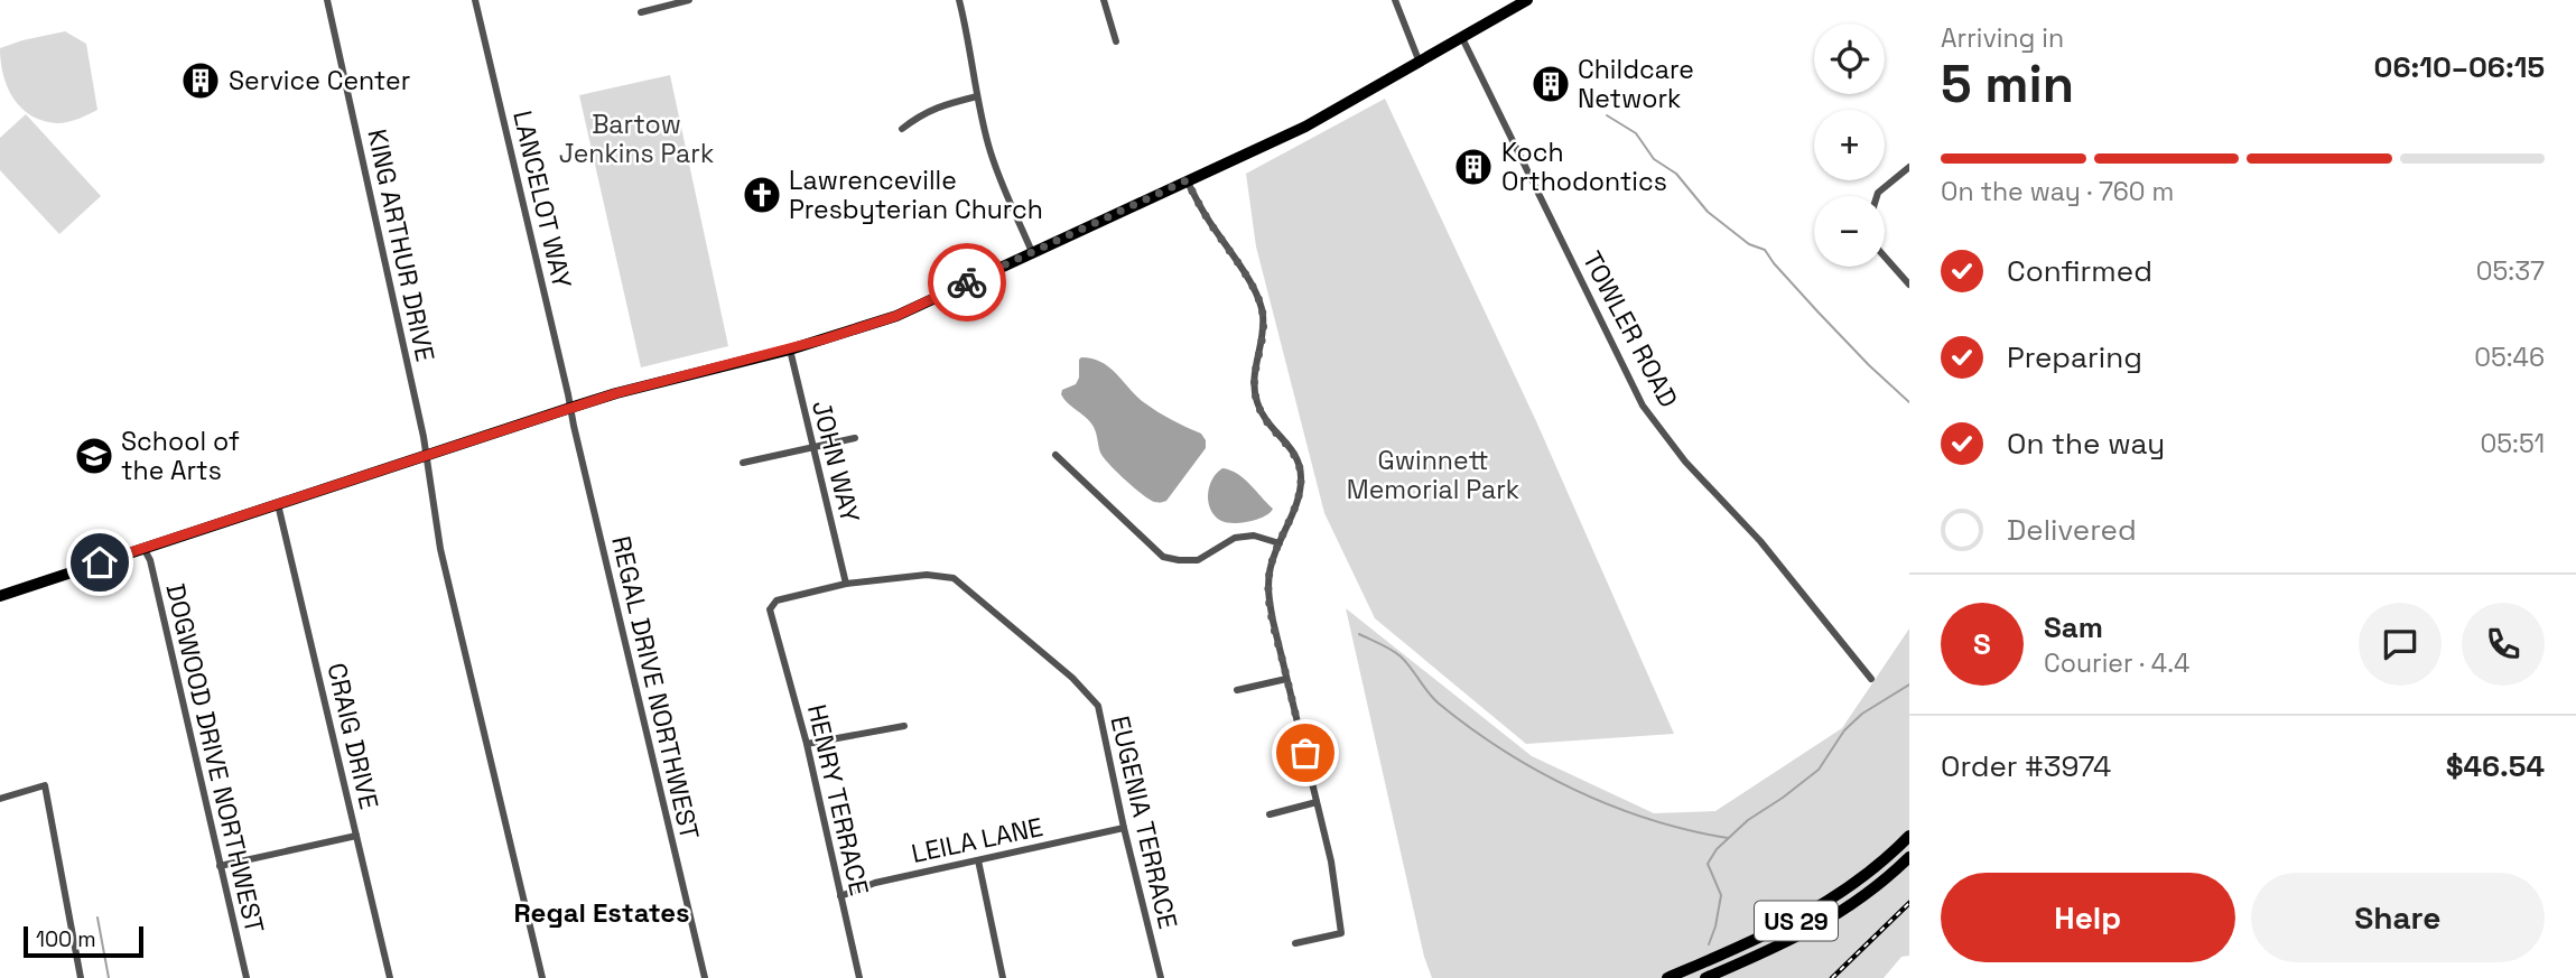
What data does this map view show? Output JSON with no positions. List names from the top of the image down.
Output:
{
  "streets": {
    "main road": ["US 29"],
    "street": [
      "LANCELOT WAY",
      "KING ARTHUR DRIVE",
      "TOWLER ROAD",
      "JOHN WAY",
      "REGAL DRIVE NORTHWEST",
      "CRAIG DRIVE",
      "DOGWOOD DRIVE NORTHWEST",
      "HENRY TERRACE",
      "EUGENIA TERRACE",
      "LEILA LANE"
    ]
  },
  "crossings": [
    ["LANCELOT WAY", "REGAL DRIVE NORTHWEST"],
    ["JOHN WAY", "EUGENIA TERRACE"],
    ["HENRY TERRACE", "EUGENIA TERRACE"],
    ["HENRY TERRACE", "LEILA LANE"],
    ["EUGENIA TERRACE", "LEILA LANE"]
  ],
  "districts": ["Regal Estates"],
  "parks": ["Bartow Jenkins Park", "Gwinnett Memorial Park"],
  "places": {
    "building": ["Service Center", "Childcare Network", "Koch Orthodontics"],
    "church": ["Lawrenceville Presbyterian Church"],
    "school or university": ["School of the Arts"]
  },
  "scale_bar": "100 m",
  "page": {
    "heading": ["5 min", "Arriving in", "06:10–06:15"],
    "panel": [
      "Sam",
      "Courier · 4.4",
      "Order #3974",
      "$46.54"
    ],
    "map_buttons": ["+", "−"],
    "bar": "On the way · 760 m",
    "list": [
      ["Confirmed", "05:37"],
      ["Preparing", "05:46"],
      ["On the way", "05:51"],
      "Delivered"
    ],
    "round": "S",
    "buttons": ["Help", "Share"],
    "scale": "100 m"
  }
}
